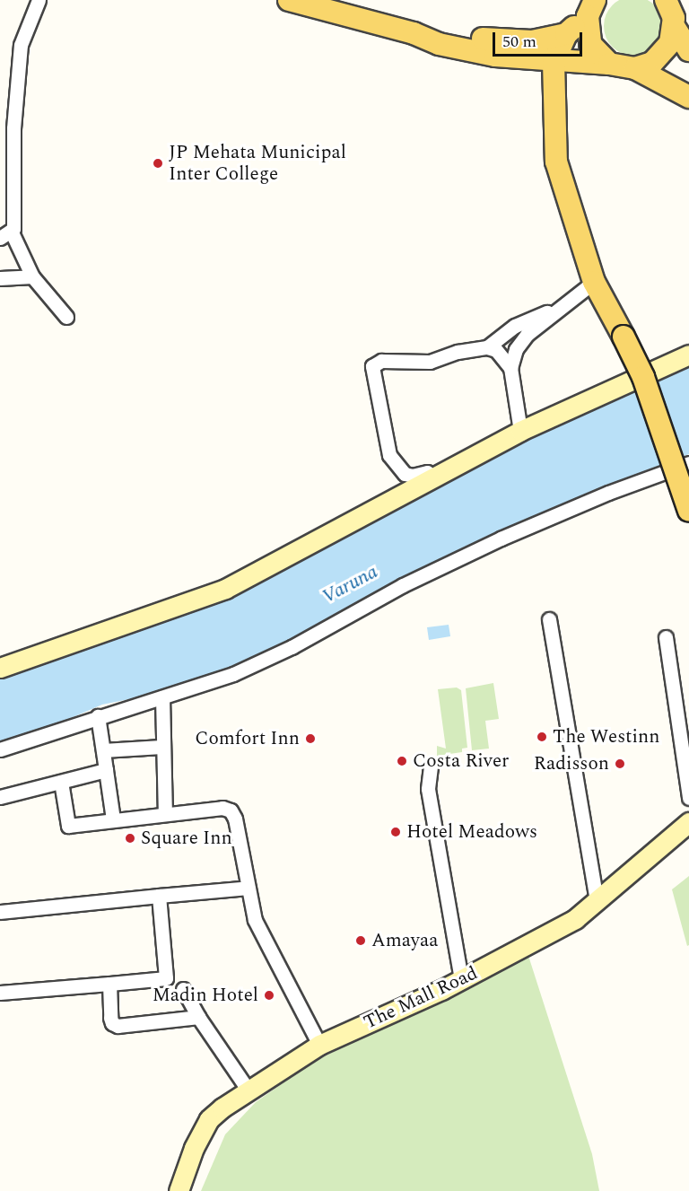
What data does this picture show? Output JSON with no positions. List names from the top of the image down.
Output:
{
  "streets": {
    "street": ["The Mall Road"]
  },
  "water": ["Varuna"],
  "places": [
    "JP Mehata Municipal Inter College",
    "The Westinn",
    "Comfort Inn",
    "Costa River",
    "Radisson",
    "Hotel Meadows",
    "Square Inn",
    "Amayaa",
    "Madin Hotel"
  ],
  "scale_bar": "50 m"
}
